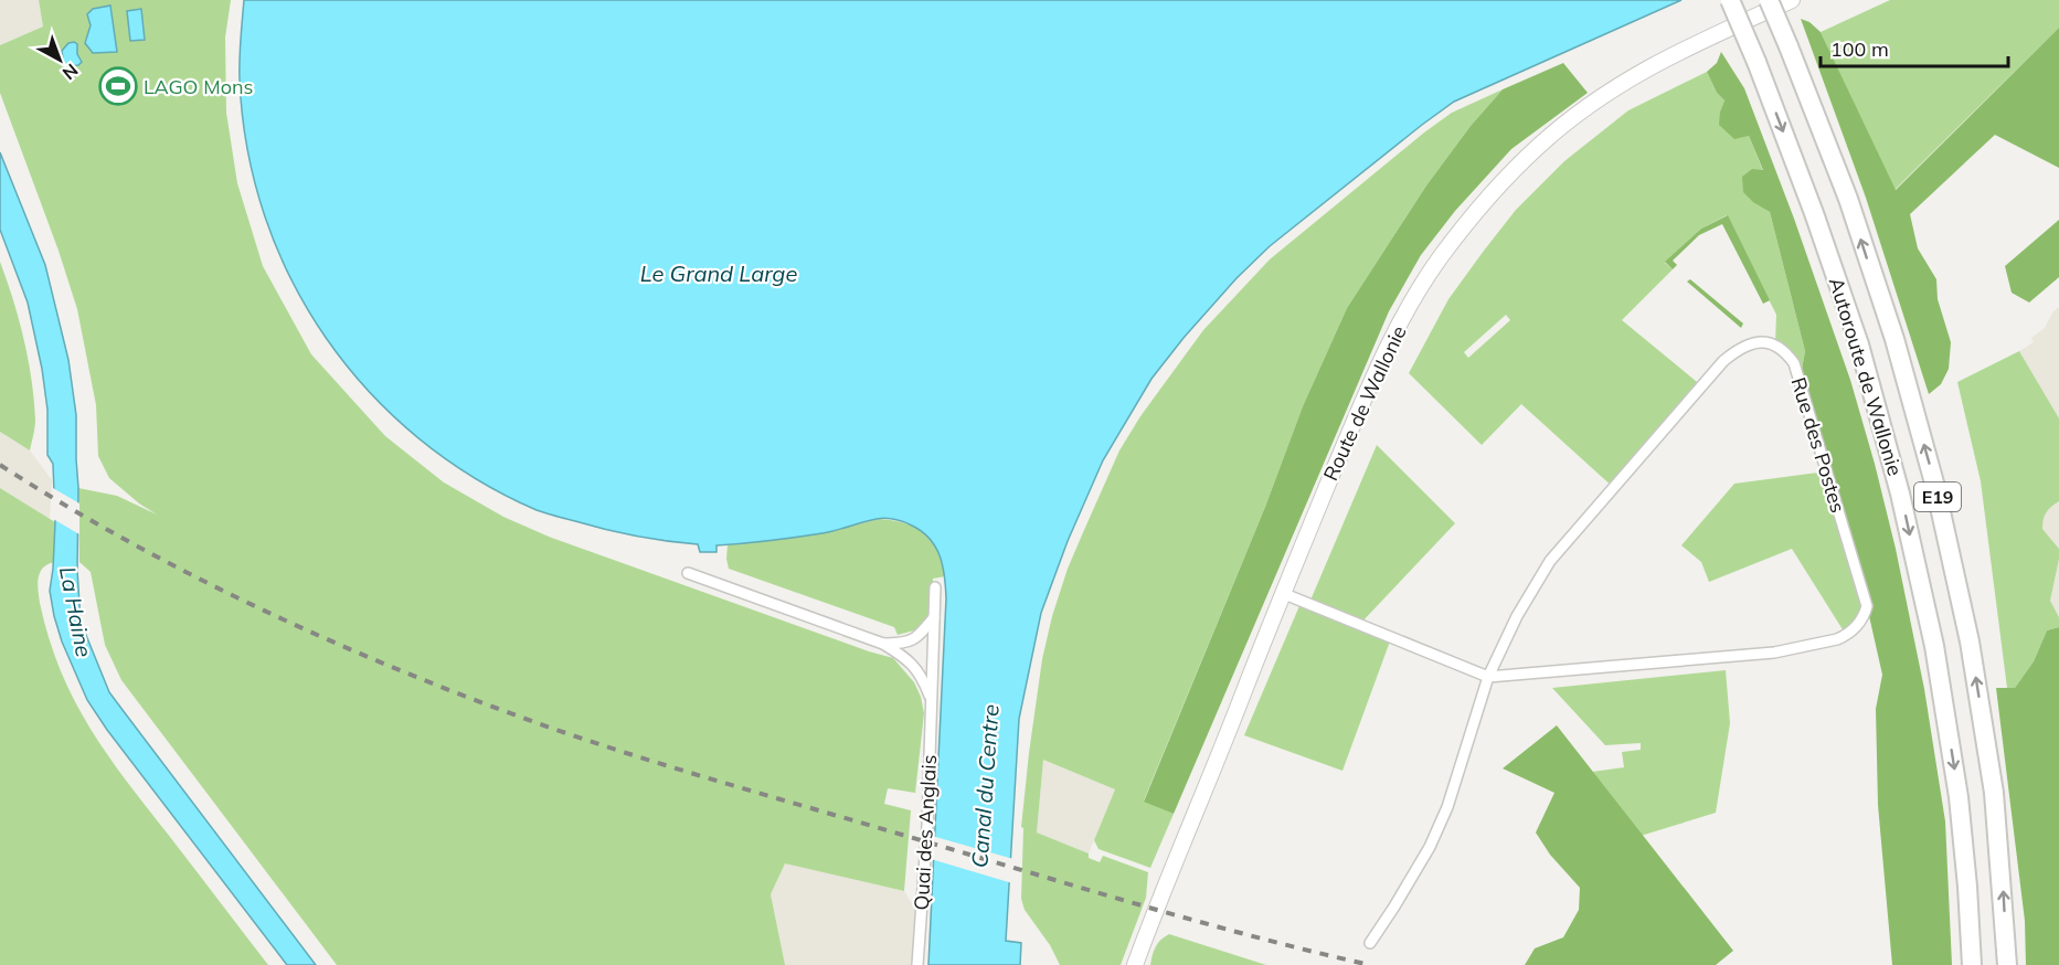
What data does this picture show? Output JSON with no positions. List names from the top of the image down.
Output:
{
  "streets": {
    "highway": ["Autoroute de Wallonie", "E19"],
    "main road": ["Route de Wallonie"],
    "street": ["Rue des Postes", "Quai des Anglais"]
  },
  "crossings": [
    ["Route de Wallonie", "Rue des Postes"]
  ],
  "water": ["Le Grand Large", "La Haine", "Canal du Centre"],
  "places": {
    "sports": ["LAGO Mons"]
  },
  "scale_bar": "100 m",
  "north": "bottom right"
}
